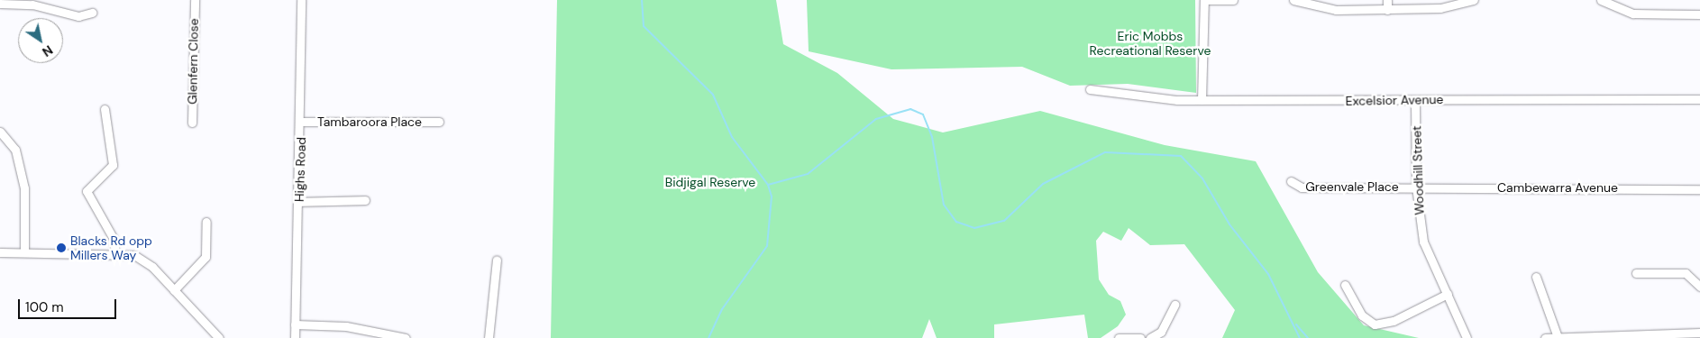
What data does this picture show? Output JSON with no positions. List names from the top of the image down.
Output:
{
  "streets": {
    "street": [
      "Glenfern Close",
      "Excelsior Avenue",
      "Tambaroora Place",
      "Highs Road",
      "Woodhill Street",
      "Greenvale Place",
      "Cambewarra Avenue"
    ]
  },
  "crossings": [
    ["Excelsior Avenue", "Woodhill Street"],
    ["Tambaroora Place", "Highs Road"],
    ["Woodhill Street", "Greenvale Place"],
    ["Woodhill Street", "Cambewarra Avenue"],
    ["Greenvale Place", "Cambewarra Avenue"]
  ],
  "parks": ["Eric Mobbs Recreational Reserve", "Bidjigal Reserve"],
  "places": ["Blacks Rd opp Millers Way"],
  "scale_bar": "100 m",
  "north": "bottom right"
}
